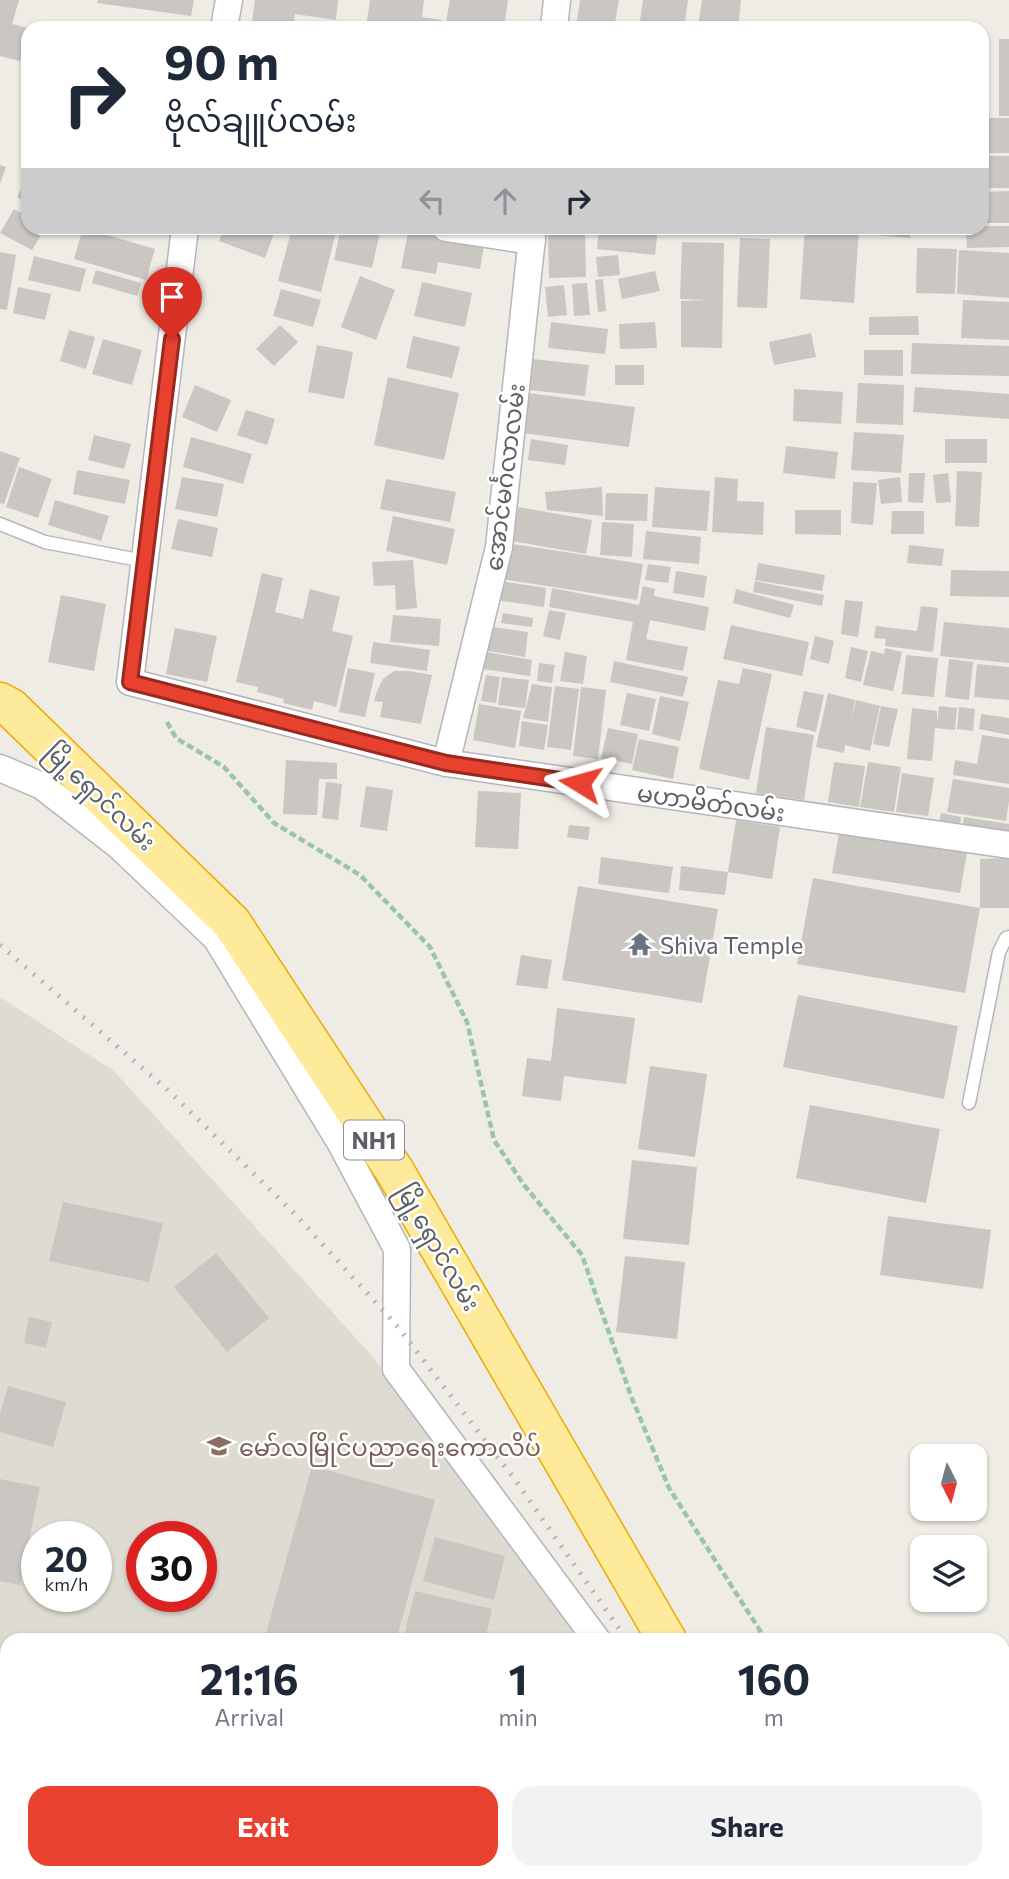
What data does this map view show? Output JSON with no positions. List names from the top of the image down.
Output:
{
  "streets": {
    "highway": ["မြို့ရှောင်လမ်း", "NH1"],
    "street": ["အောင်မင်္ဂလာလမ်း", "မဟာမိတ်လမ်း"]
  },
  "crossings": [
    ["အောင်မင်္ဂလာလမ်း", "မဟာမိတ်လမ်း"]
  ],
  "places": {
    "temple": ["Shiva Temple"],
    "school or university": ["မော်လမြိုင်ပညာရေးကောလိပ်"]
  },
  "north": "bottom",
  "page": {
    "turn": ["90 m", "ဗိုလ်ချူပ်လမ်း"],
    "speed": "20 km/h",
    "limit": "30",
    "eta": [
      "21:16",
      "Arrival",
      "1",
      "min",
      "160",
      "m"
    ],
    "buttons": ["Exit", "Share"]
  }
}
